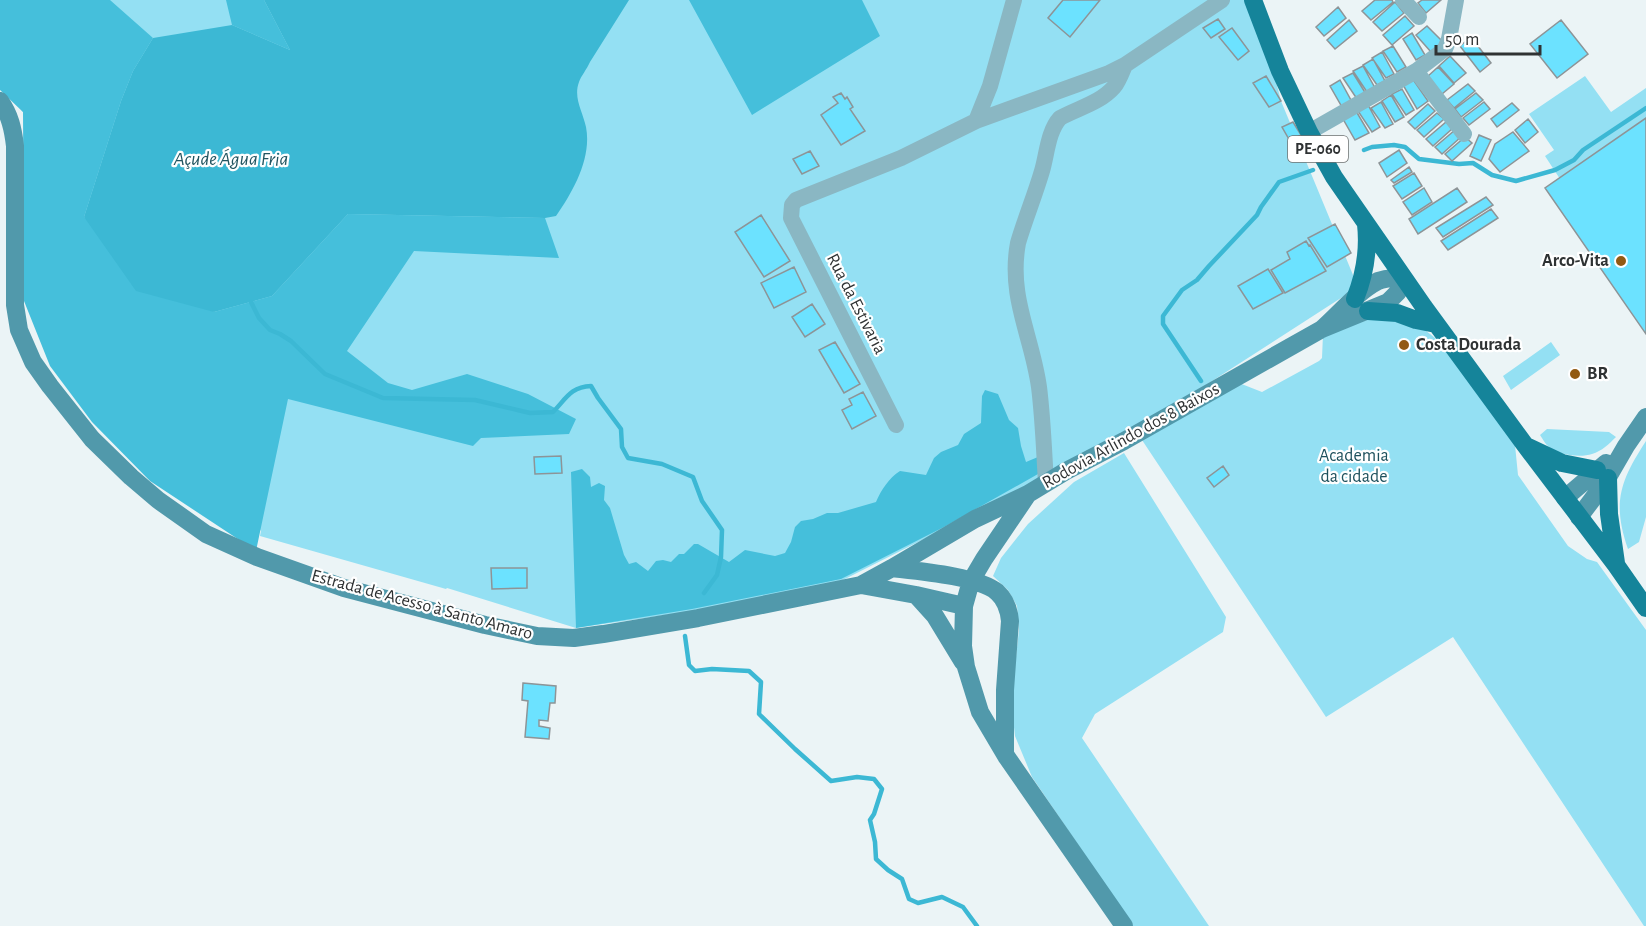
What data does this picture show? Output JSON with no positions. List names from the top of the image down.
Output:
{
  "streets": {
    "main road": ["PE-060", "Rodovia Arlindo dos 8 Baixos", "Estrada de Acesso à Santo Amaro"],
    "street": ["Rua da Estivaria"]
  },
  "crossings": [
    ["PE-060", "Rodovia Arlindo dos 8 Baixos"]
  ],
  "water": ["Açude Água Fria"],
  "parks": ["Academia da cidade"],
  "places": ["Arco-Vita", "Costa Dourada", "BR"],
  "scale_bar": "50 m"
}
